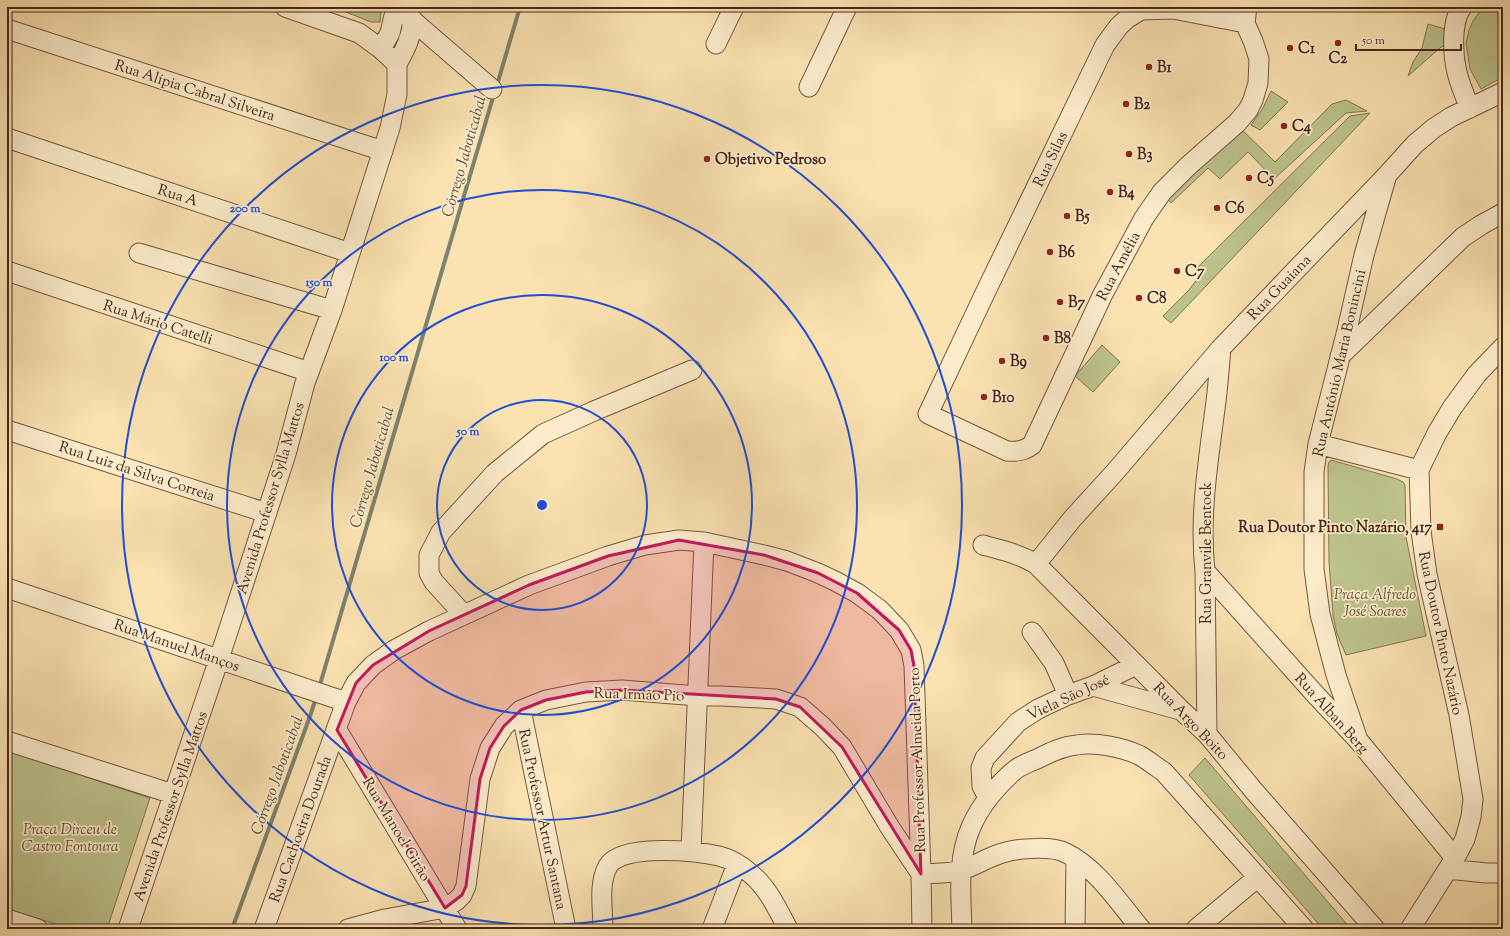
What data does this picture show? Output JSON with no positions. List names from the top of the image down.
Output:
{
  "streets": {
    "street": [
      "Rua Alípia Cabral Silveira",
      "Rua Silas",
      "Rua A",
      "Rua Amélia",
      "Rua Guaiana",
      "Rua Mário Catelli",
      "Rua Antônio Maria Bonincini",
      "Rua Luiz da Silva Correia",
      "Avenida Professor Sylla Mattos",
      "Rua Granvile Bentock",
      "Rua Doutor Pinto Nazário",
      "Rua Manuel Manços",
      "Rua Irmão Pio",
      "Viela São José",
      "Rua Alban Berg",
      "Rua Argo Boito",
      "Rua Professor Almeida Porto",
      "Rua Professor Artur Santana",
      "Rua Cachoeira Dourada",
      "Rua Manoel Girão"
    ]
  },
  "crossings": [
    ["Rua Alípia Cabral Silveira", "Avenida Professor Sylla Mattos"],
    ["Rua Silas", "Rua Amélia"],
    ["Rua A", "Avenida Professor Sylla Mattos"],
    ["Rua Guaiana", "Rua Antônio Maria Bonincini"],
    ["Rua Guaiana", "Rua Granvile Bentock"],
    ["Rua Guaiana", "Rua Argo Boito"],
    ["Rua Mário Catelli", "Avenida Professor Sylla Mattos"],
    ["Rua Antônio Maria Bonincini", "Rua Alban Berg"],
    ["Rua Luiz da Silva Correia", "Avenida Professor Sylla Mattos"],
    ["Avenida Professor Sylla Mattos", "Rua Manuel Manços"],
    ["Rua Granvile Bentock", "Rua Alban Berg"],
    ["Rua Granvile Bentock", "Rua Argo Boito"],
    ["Rua Doutor Pinto Nazário", "Rua Alban Berg"],
    ["Rua Manuel Manços", "Rua Professor Almeida Porto"],
    ["Rua Irmão Pio", "Rua Professor Almeida Porto"],
    ["Rua Irmão Pio", "Rua Professor Artur Santana"],
    ["Rua Irmão Pio", "Rua Manoel Girão"],
    ["Viela São José", "Rua Argo Boito"],
    ["Rua Professor Almeida Porto", "Rua Cachoeira Dourada"],
    ["Rua Professor Almeida Porto", "Rua Manoel Girão"],
    ["Rua Cachoeira Dourada", "Rua Manoel Girão"]
  ],
  "water": ["Córrego Jaboticabal"],
  "parks": ["Praça Alfredo José Soares", "Praça Dirceu de Castro Fontoura"],
  "places": {
    "other": [
      "C2",
      "C1",
      "B1",
      "B2",
      "C4",
      "B3",
      "Objetivo Pedroso",
      "C5",
      "B4",
      "C6",
      "B5",
      "B6",
      "C7",
      "C8",
      "B7",
      "B8",
      "B9",
      "B10"
    ],
    "transit": ["Rua Doutor Pinto Nazário, 417"]
  },
  "scale_bar": "50 m",
  "rings": [
    "200 m",
    "150 m",
    "100 m",
    "50 m"
  ]
}
